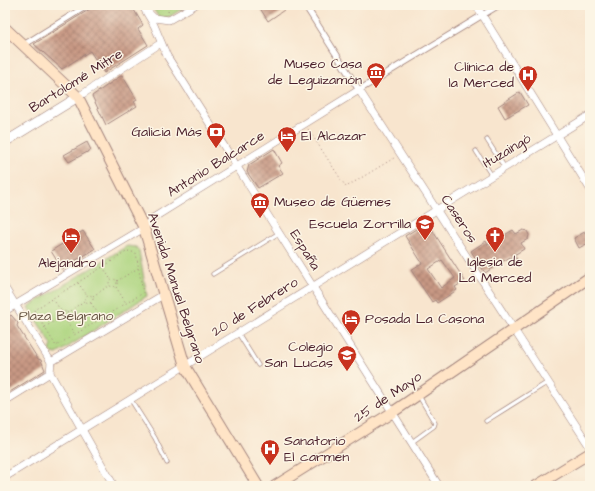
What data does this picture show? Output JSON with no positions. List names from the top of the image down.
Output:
{
  "streets": {
    "main road": ["Avenida Manuel Belgrano", "25 de Mayo"],
    "street": [
      "Bartolomé Mitre",
      "Ituzaingó",
      "Antonio Balcarce",
      "Caseros",
      "España",
      "20 de Febrero"
    ]
  },
  "crossings": [
    ["Bartolomé Mitre", "España"],
    ["Bartolomé Mitre", "Avenida Manuel Belgrano"],
    ["Ituzaingó", "Caseros"],
    ["Ituzaingó", "20 de Febrero"],
    ["Antonio Balcarce", "Caseros"],
    ["Antonio Balcarce", "España"],
    ["Antonio Balcarce", "Avenida Manuel Belgrano"],
    ["Caseros", "20 de Febrero"],
    ["Caseros", "25 de Mayo"],
    ["España", "20 de Febrero"],
    ["España", "25 de Mayo"],
    ["Avenida Manuel Belgrano", "20 de Febrero"]
  ],
  "parks": ["Plaza Belgrano"],
  "places": {
    "museum": ["Museo Casa de Leguizamón", "Museo de Güemes"],
    "hospital": ["Clínica de la Merced", "Sanatorio El carmen"],
    "bank": ["Galicia Más"],
    "hotel": ["El Alcazar", "Alejandro I", "Posada La Casona"],
    "school or university": ["Escuela Zorrilla", "Colegio San Lucas"],
    "church": ["Iglesia de La Merced"]
  }
}
